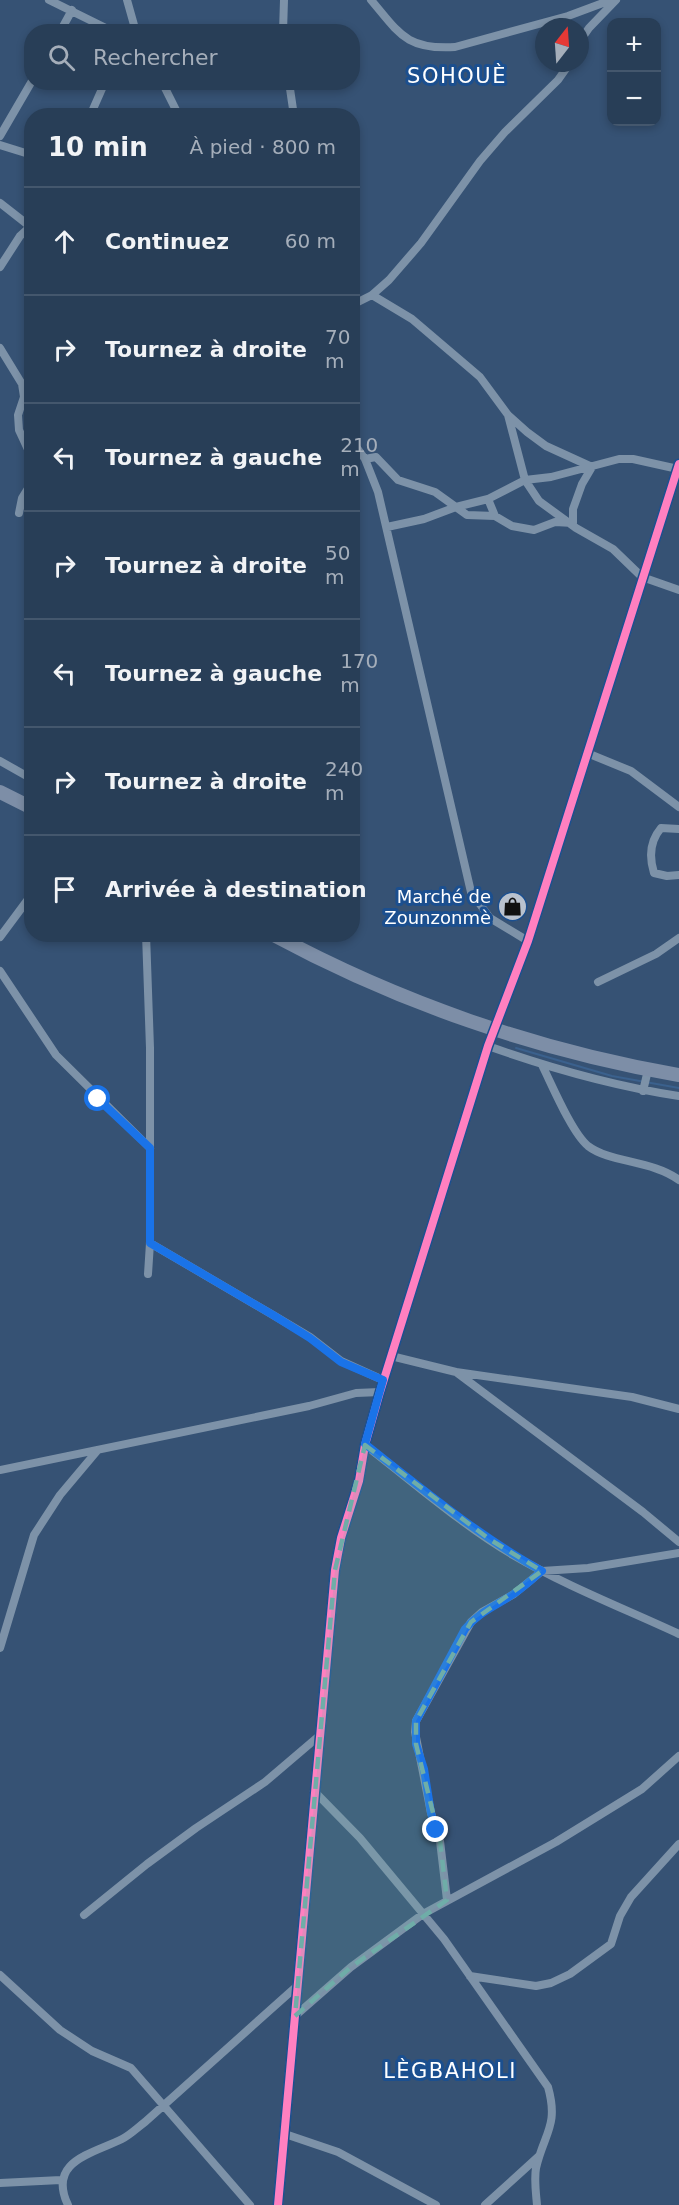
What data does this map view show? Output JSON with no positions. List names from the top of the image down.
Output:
{
  "districts": ["SOHOUÈ", "LÈGBAHOLI"],
  "places": {
    "shop": ["Marché de Zounzonmè"]
  },
  "north": "top",
  "page": {
    "map_buttons": ["+", "−"],
    "search": "Rechercher",
    "heading": ["10 min", "À pied · 800 m"],
    "list": [
      ["Continuez", "60 m"],
      ["Tournez à droite", "70 m"],
      ["Tournez à gauche", "210 m"],
      ["Tournez à droite", "50 m"],
      ["Tournez à gauche", "170 m"],
      ["Tournez à droite", "240 m"],
      "Arrivée à destination"
    ]
  }
}
